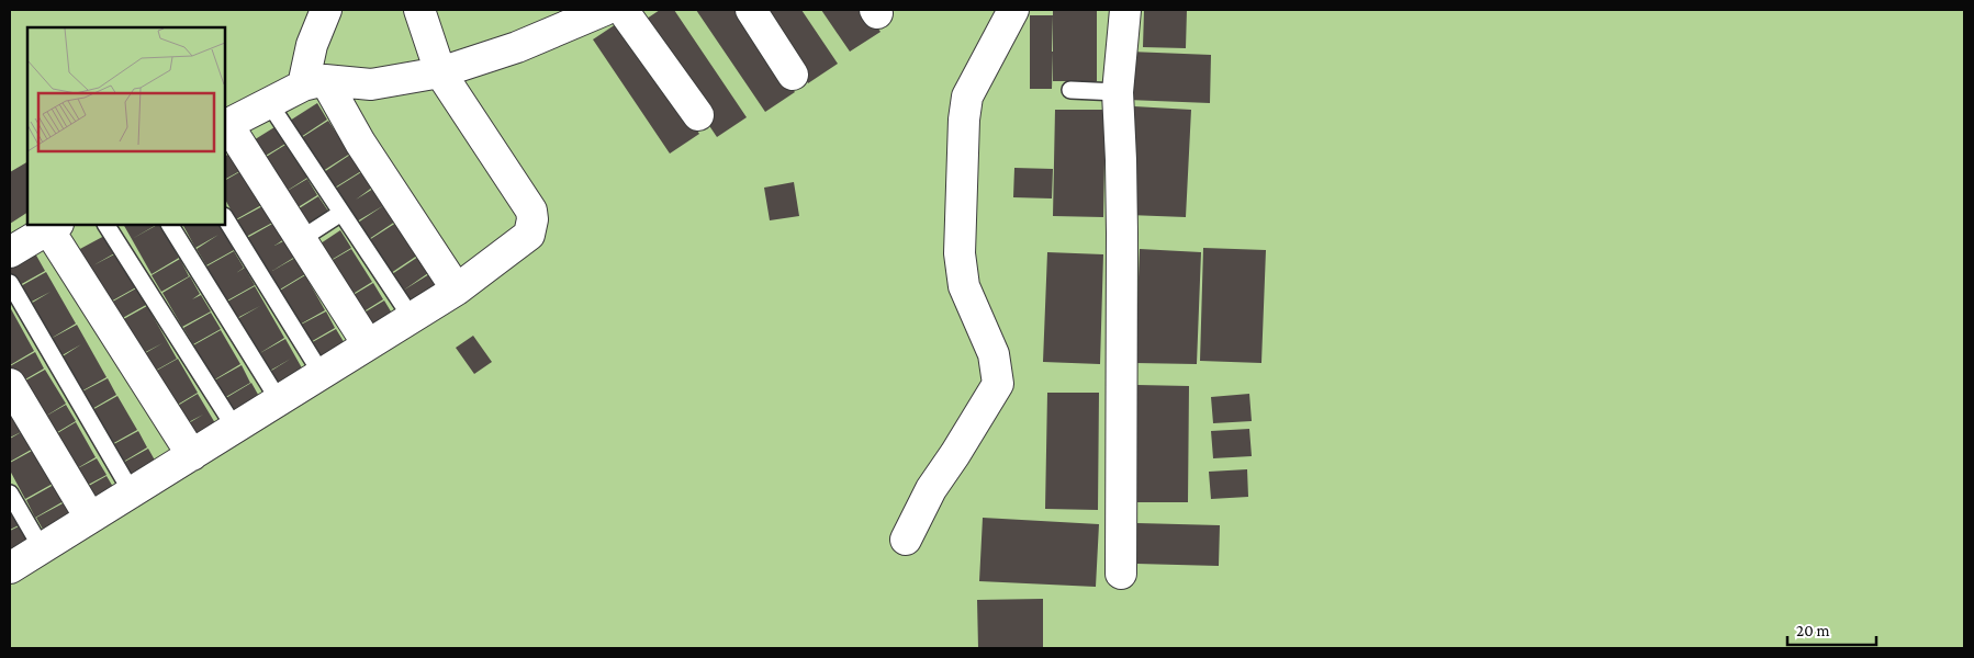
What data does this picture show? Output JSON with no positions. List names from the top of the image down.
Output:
{
  "scale_bar": "20 m"
}
